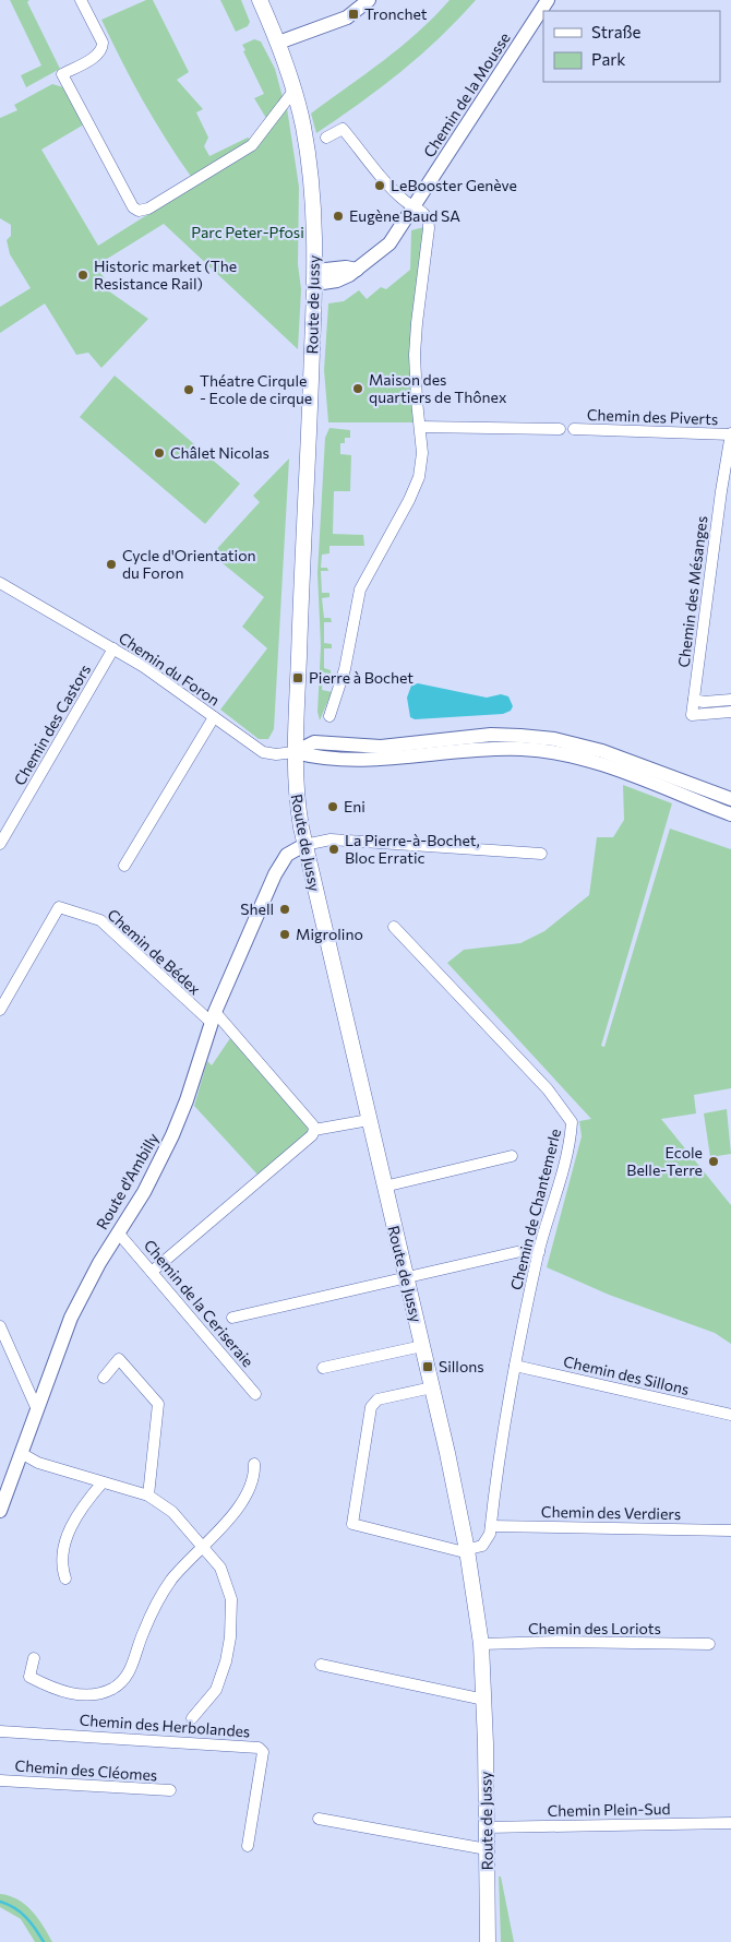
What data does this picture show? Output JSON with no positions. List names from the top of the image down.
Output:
{
  "streets": {
    "main road": ["Route de Jussy"],
    "street": [
      "Chemin de la Mousse",
      "Chemin des Piverts",
      "Chemin des Mésanges",
      "Chemin du Foron",
      "Chemin des Castors",
      "Chemin de Bédex",
      "Route d'Ambilly",
      "Chemin de Chantemerle",
      "Chemin de la Ceriseraie",
      "Chemin des Sillons",
      "Chemin des Verdiers",
      "Chemin des Loriots",
      "Chemin des Herbolandes",
      "Chemin des Cléomes",
      "Chemin Plein-Sud"
    ]
  },
  "crossings": [
    ["Chemin de la Mousse", "Route de Jussy"],
    ["Route de Jussy", "Chemin du Foron"],
    ["Route de Jussy", "Route d'Ambilly"],
    ["Route de Jussy", "Chemin de Chantemerle"],
    ["Route de Jussy", "Chemin des Loriots"],
    ["Route de Jussy", "Chemin Plein-Sud"],
    ["Chemin des Piverts", "Chemin des Mésanges"],
    ["Chemin du Foron", "Chemin des Castors"],
    ["Chemin de Bédex", "Route d'Ambilly"],
    ["Route d'Ambilly", "Chemin de la Ceriseraie"],
    ["Chemin de Chantemerle", "Chemin des Sillons"],
    ["Chemin de Chantemerle", "Chemin des Verdiers"]
  ],
  "parks": ["Parc Peter-Pfosi"],
  "places": {
    "transit": ["Tronchet", "Pierre à Bochet", "Sillons"],
    "other": [
      "LeBooster Genève",
      "Eugène Baud SA",
      "Historic market (The Resistance Rail)",
      "Maison des quartiers de Thônex",
      "Théatre Cirqule - Ecole de cirque",
      "Châlet Nicolas",
      "Cycle d'Orientation du Foron",
      "Eni",
      "La Pierre-à-Bochet, Bloc Erratic",
      "Shell",
      "Migrolino",
      "Ecole Belle-Terre"
    ]
  },
  "legend": ["Straße", "Park"]
}
